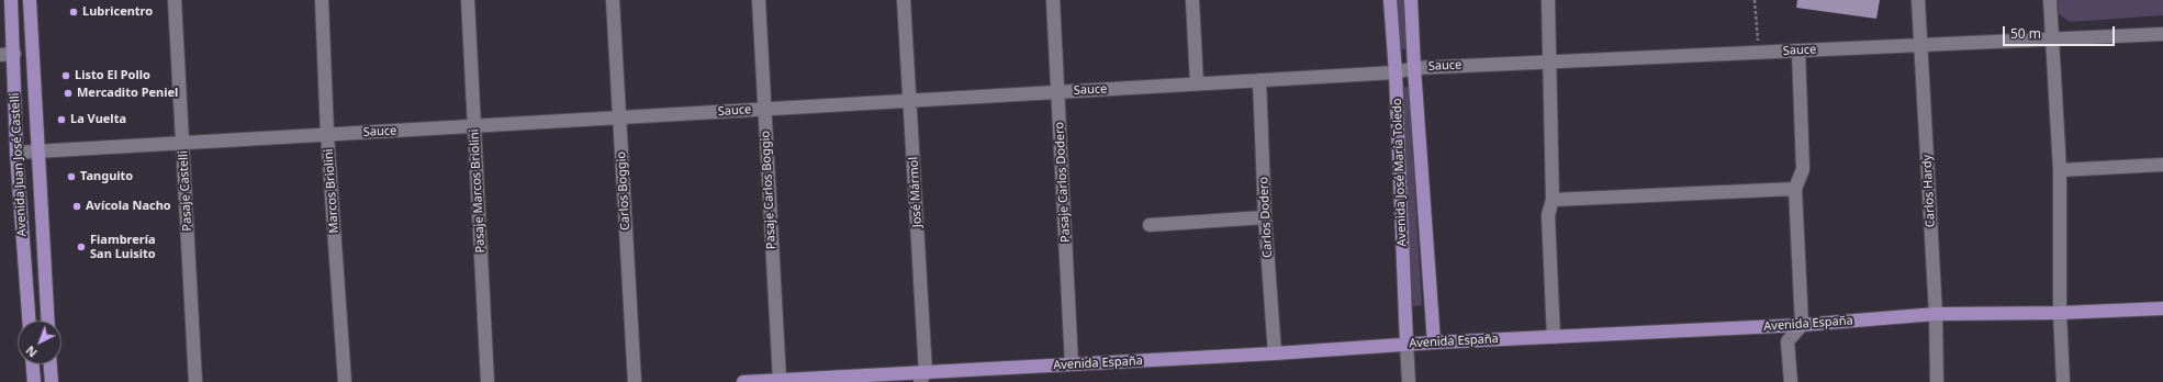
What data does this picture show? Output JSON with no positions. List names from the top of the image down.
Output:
{
  "streets": {
    "main road": ["Avenida Juan José Castelli", "Avenida José María Toledo", "Avenida España"],
    "street": [
      "Sauce",
      "Pasaje Carlos Dodero",
      "Pasaje Carlos Boggio",
      "Pasaje Castelli",
      "Marcos Briolini",
      "Pasaje Marcos Briolini",
      "Carlos Boggio",
      "Carlos Hardy",
      "José Mármol",
      "Carlos Dodero"
    ]
  },
  "crossings": [
    ["Sauce", "Avenida Juan José Castelli"],
    ["Sauce", "Avenida José María Toledo"],
    ["Sauce", "Pasaje Carlos Dodero"],
    ["Sauce", "Pasaje Carlos Boggio"],
    ["Sauce", "Pasaje Castelli"],
    ["Sauce", "Marcos Briolini"],
    ["Sauce", "Pasaje Marcos Briolini"],
    ["Sauce", "Carlos Boggio"],
    ["Sauce", "Carlos Hardy"],
    ["Sauce", "José Mármol"],
    ["Sauce", "Carlos Dodero"],
    ["Avenida José María Toledo", "Avenida España"],
    ["Pasaje Carlos Dodero", "Avenida España"],
    ["Pasaje Carlos Boggio", "Avenida España"],
    ["Carlos Hardy", "Avenida España"],
    ["José Mármol", "Avenida España"],
    ["Carlos Dodero", "Avenida España"]
  ],
  "places": [
    "Lubricentro",
    "Listo El Pollo",
    "Mercadito Peniel",
    "La Vuelta",
    "Tanguito",
    "Avícola Nacho",
    "Fiambrería San Luisito"
  ],
  "scale_bar": "50 m",
  "north": "bottom left"
}
